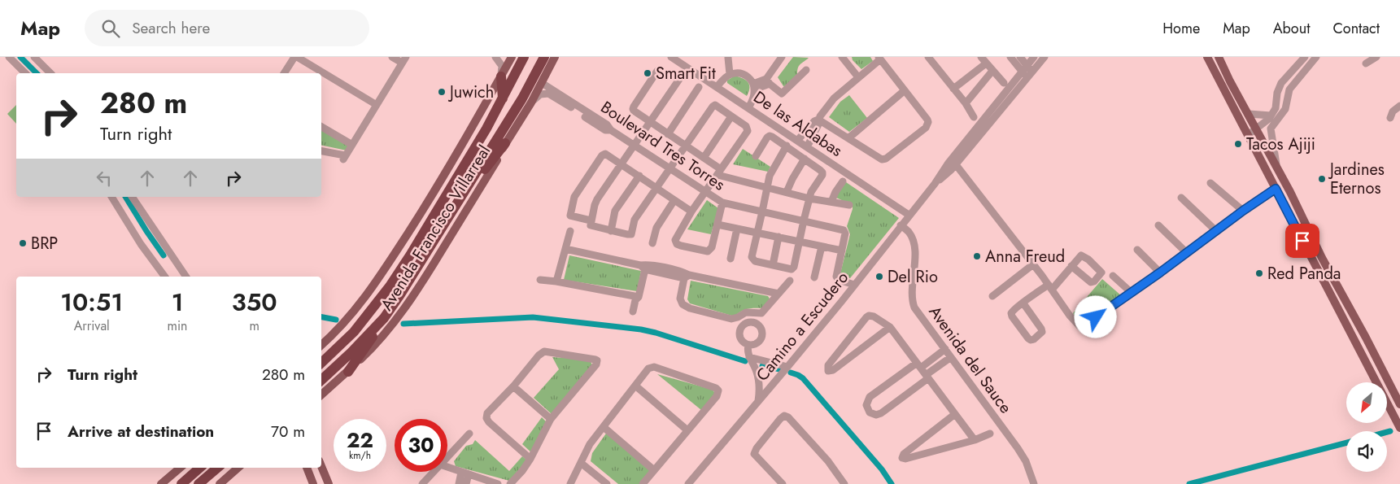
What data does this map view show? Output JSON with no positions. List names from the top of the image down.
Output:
{
  "streets": {
    "highway": ["Avenida Francisco Villarreal"],
    "street": [
      "De las Aldabas",
      "Boulevard Tres Torres",
      "Camino a Escudero",
      "Avenida del Sauce"
    ]
  },
  "crossings": [
    ["De las Aldabas", "Camino a Escudero"],
    ["Boulevard Tres Torres", "Avenida Francisco Villarreal"],
    ["Camino a Escudero", "Avenida del Sauce"]
  ],
  "places": [
    "Smart Fit",
    "Juwich",
    "Tacos Ajiji",
    "Jardines Eternos",
    "BRP",
    "Anna Freud",
    "Red Panda",
    "Del Rio"
  ],
  "north": "bottom left",
  "page": {
    "header": "Map",
    "search": "Search here",
    "nav": [
      "Home",
      "Map",
      "About",
      "Contact"
    ],
    "turn": ["280 m", "Turn right"],
    "eta": [
      "10:51",
      "Arrival",
      "1",
      "min",
      "350",
      "m"
    ],
    "list": [
      {
        "name": "Turn right",
        "value": "280 m"
      },
      {
        "name": "Arrive at destination",
        "value": "70 m"
      }
    ],
    "speed": "22 km/h",
    "limit": "30"
  }
}
